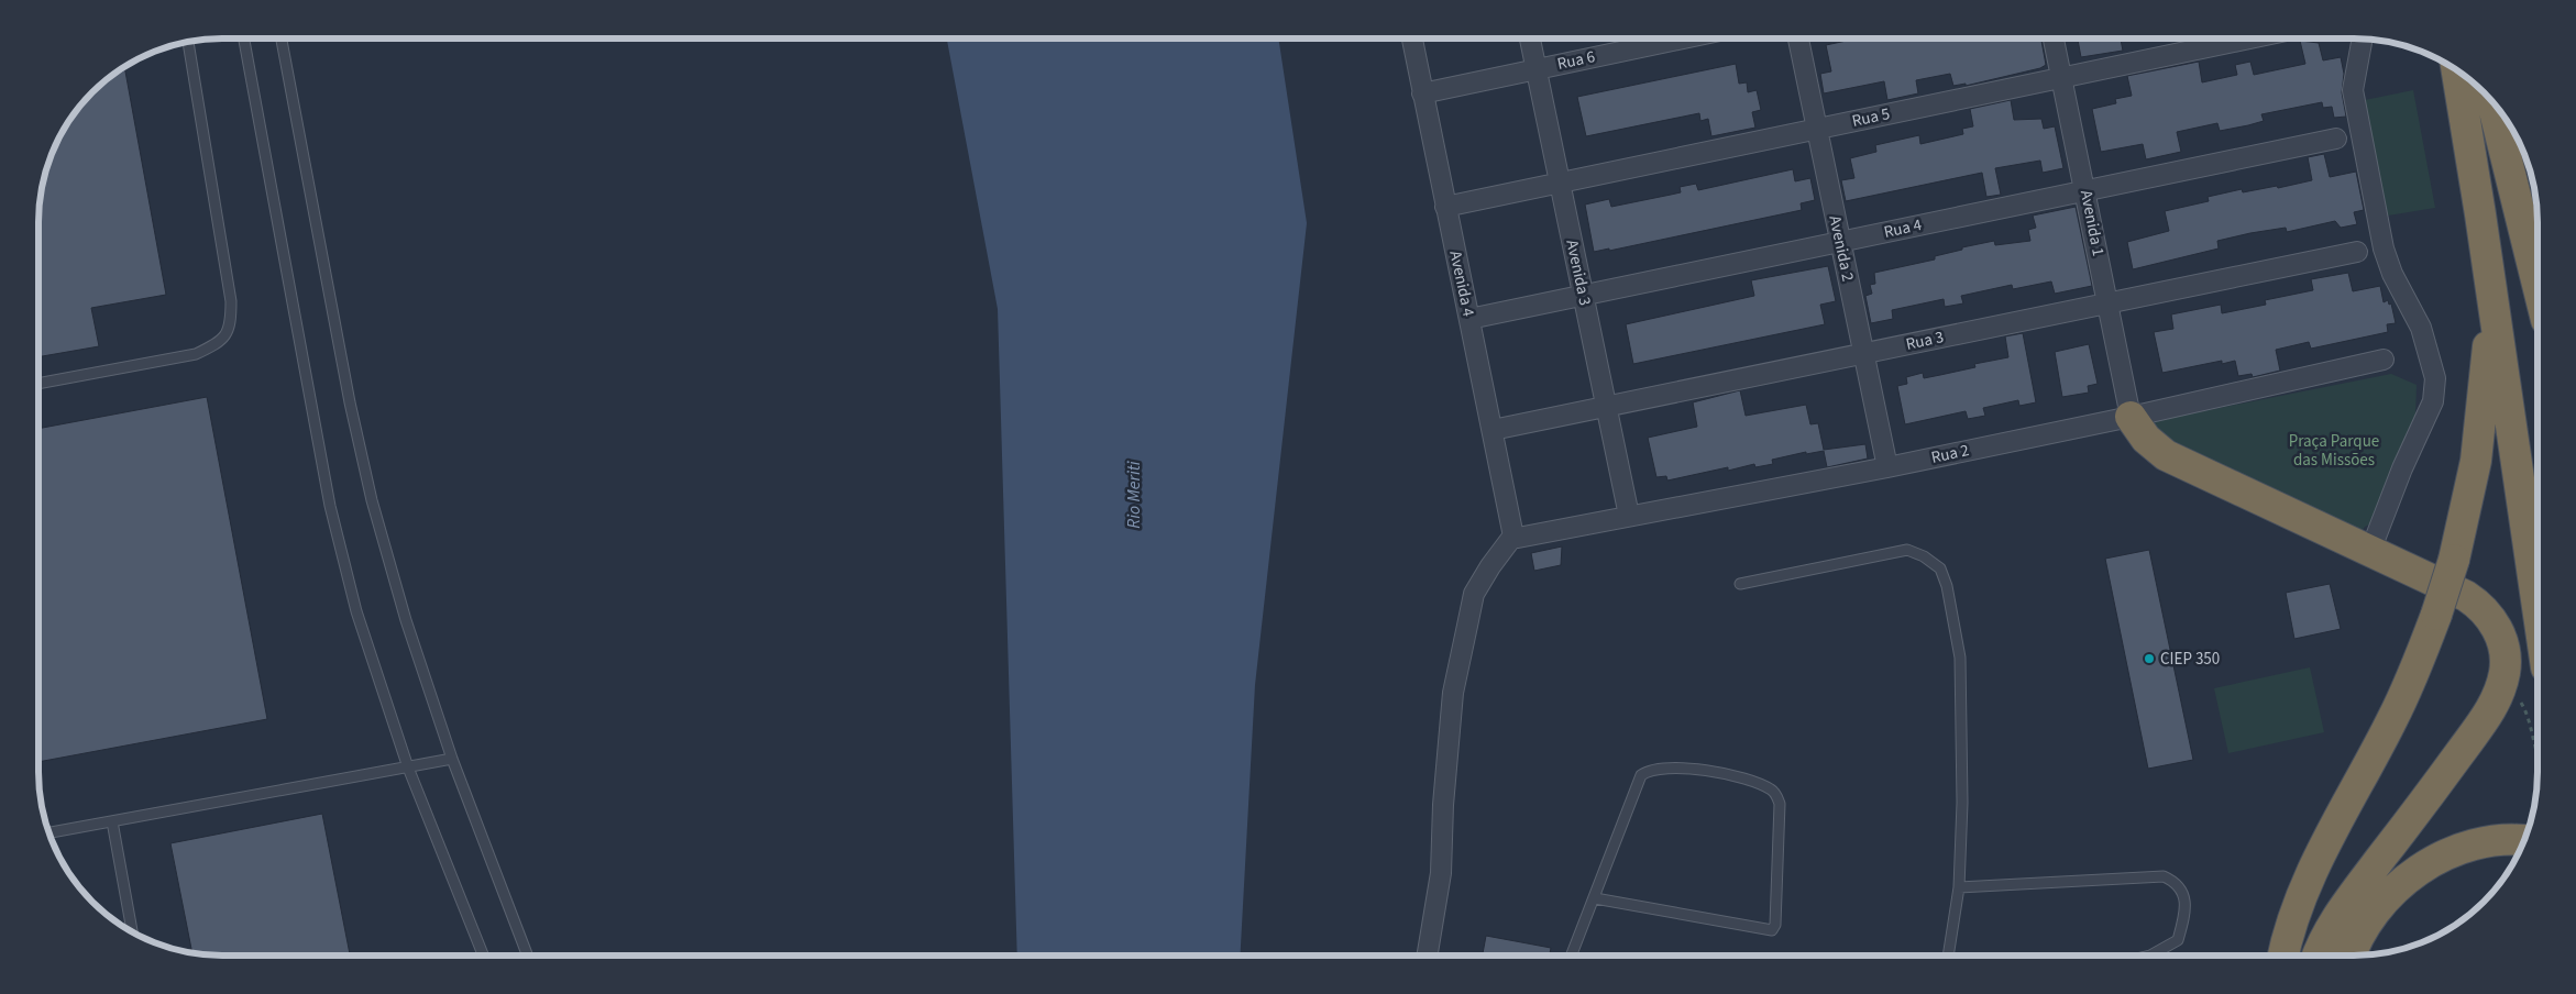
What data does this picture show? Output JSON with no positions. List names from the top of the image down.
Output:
{
  "streets": {
    "street": [
      "Rua 6",
      "Rua 5",
      "Avenida 1",
      "Rua 4",
      "Avenida 2",
      "Avenida 3",
      "Avenida 4",
      "Rua 3",
      "Rua 2"
    ]
  },
  "crossings": [
    ["Rua 6", "Avenida 3"],
    ["Rua 6", "Avenida 4"],
    ["Rua 5", "Avenida 1"],
    ["Rua 5", "Avenida 2"],
    ["Rua 5", "Avenida 3"],
    ["Rua 5", "Avenida 4"],
    ["Avenida 1", "Rua 4"],
    ["Avenida 1", "Rua 3"],
    ["Avenida 1", "Rua 2"],
    ["Rua 4", "Avenida 2"],
    ["Rua 4", "Avenida 3"],
    ["Rua 4", "Avenida 4"],
    ["Avenida 2", "Rua 3"],
    ["Avenida 2", "Rua 2"],
    ["Avenida 3", "Rua 3"],
    ["Avenida 3", "Rua 2"],
    ["Avenida 4", "Rua 3"],
    ["Avenida 4", "Rua 2"]
  ],
  "water": ["Rio Meriti"],
  "parks": ["Praça Parque das Missões"],
  "places": ["CIEP 350"]
}
